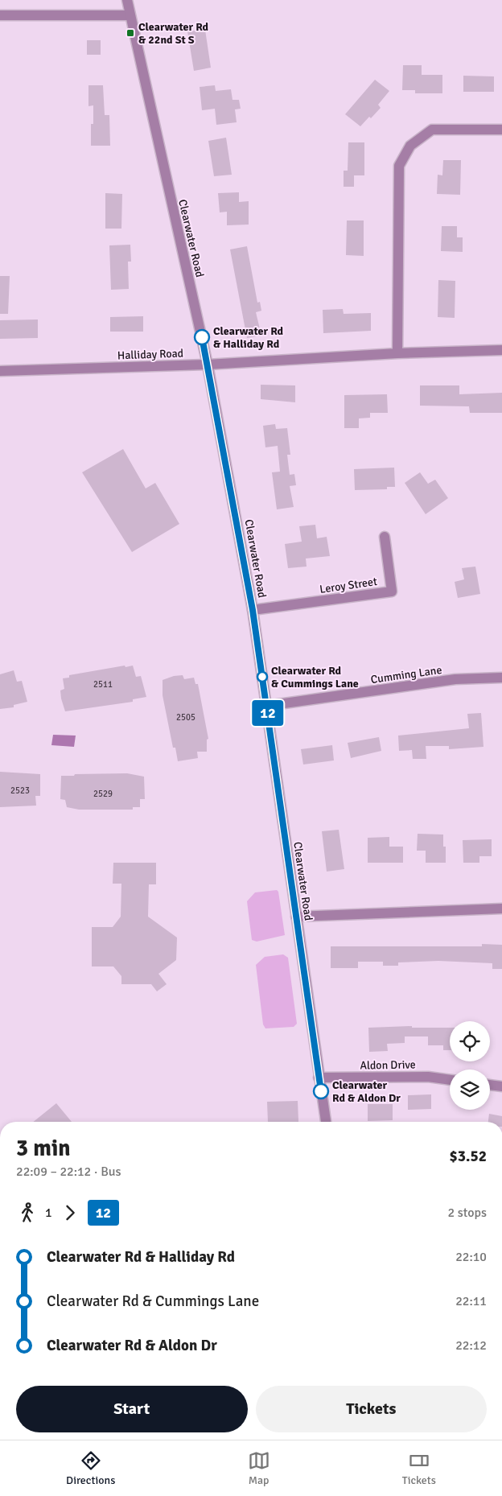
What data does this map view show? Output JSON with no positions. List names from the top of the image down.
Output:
{
  "streets": {
    "street": [
      "Clearwater Road",
      "Halliday Road",
      "Leroy Street",
      "Cumming Lane",
      "Aldon Drive"
    ]
  },
  "crossings": [
    ["Clearwater Road", "Halliday Road"],
    ["Clearwater Road", "Leroy Street"],
    ["Clearwater Road", "Cumming Lane"],
    ["Clearwater Road", "Aldon Drive"]
  ],
  "places": {
    "transit": ["Clearwater Rd & 22nd St S"],
    "other": ["Clearwater Rd & Halliday Rd", "Clearwater Rd & Cummings Lane", "Clearwater Rd & Aldon Dr"]
  },
  "lines": ["bus line 12"],
  "house_numbers": [
    "2511",
    "2505",
    "2523",
    "2529"
  ],
  "page": {
    "on_map": "12",
    "heading": ["3 min", "22:09 – 22:12 · Bus", "$3.52"],
    "legs": ["1", "12", "2 stops"],
    "list": [
      {
        "name": "Clearwater Rd & Halliday Rd",
        "value": "22:10"
      },
      {
        "name": "Clearwater Rd & Cummings Lane",
        "value": "22:11"
      },
      {
        "name": "Clearwater Rd & Aldon Dr",
        "value": "22:12"
      }
    ],
    "buttons": ["Start", "Tickets"],
    "tabs": ["Directions", "Map", "Tickets"]
  }
}
